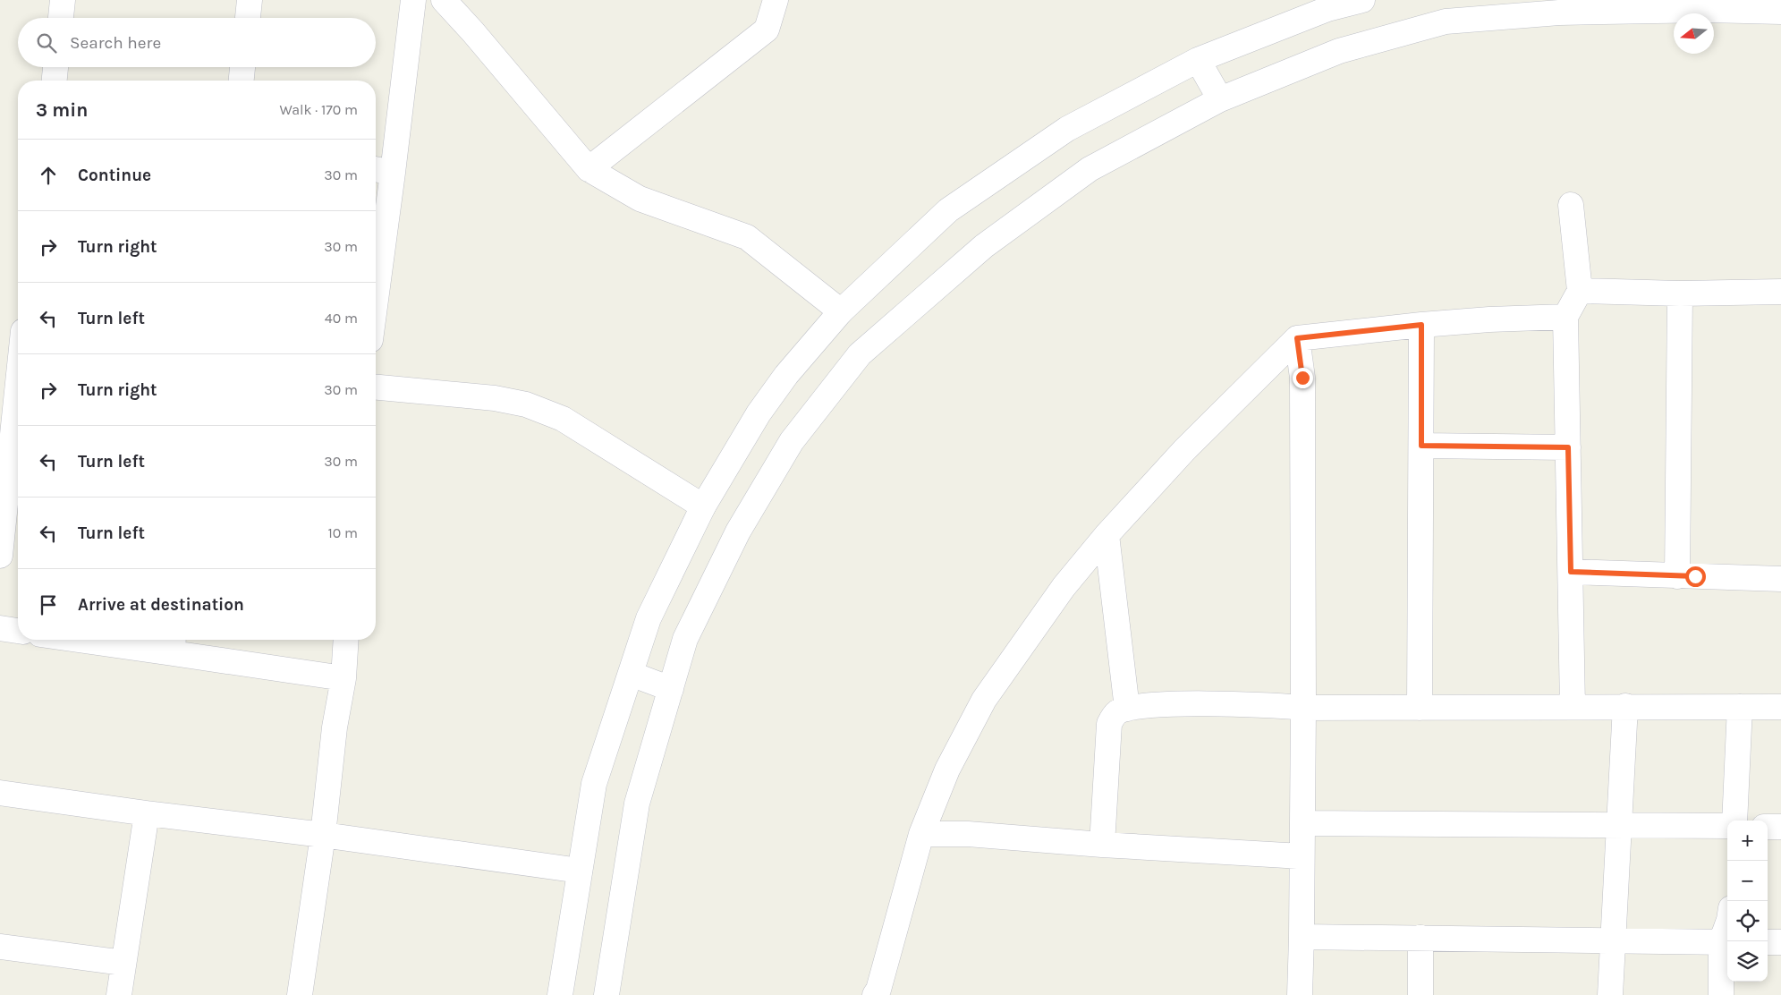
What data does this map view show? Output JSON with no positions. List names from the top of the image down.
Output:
{
  "north": "left",
  "page": {
    "search": "Search here",
    "heading": ["3 min", "Walk · 170 m"],
    "list": [
      ["Continue", "30 m"],
      ["Turn right", "30 m"],
      ["Turn left", "40 m"],
      ["Turn right", "30 m"],
      ["Turn left", "30 m"],
      ["Turn left", "10 m"],
      "Arrive at destination"
    ],
    "map_buttons": ["+", "−"]
  }
}
